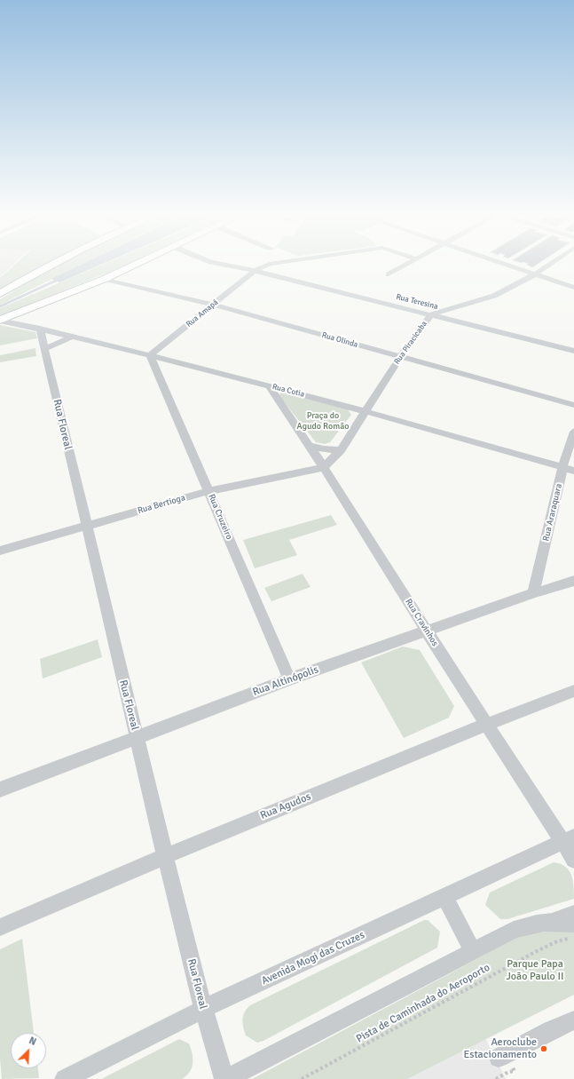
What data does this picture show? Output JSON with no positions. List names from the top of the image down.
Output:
{
  "streets": {
    "street": [
      "Rua Teresina",
      "Rua Amapá",
      "Rua Olinda",
      "Rua Piracicaba",
      "Rua Cotia",
      "Rua Floreal",
      "Rua Bertioga",
      "Rua Araraquara",
      "Rua Cruzeiro",
      "Rua Cravinhos",
      "Rua Altinópolis",
      "Rua Agudos",
      "Avenida Mogi das Cruzes"
    ],
    "path": ["Pista de Caminhada do Aeroporto"]
  },
  "crossings": [
    ["Rua Teresina", "Rua Amapá"],
    ["Rua Teresina", "Rua Piracicaba"],
    ["Rua Amapá", "Rua Olinda"],
    ["Rua Amapá", "Rua Cotia"],
    ["Rua Amapá", "Rua Cruzeiro"],
    ["Rua Olinda", "Rua Piracicaba"],
    ["Rua Piracicaba", "Rua Cotia"],
    ["Rua Piracicaba", "Rua Bertioga"],
    ["Rua Piracicaba", "Rua Cravinhos"],
    ["Rua Cotia", "Rua Floreal"],
    ["Rua Cotia", "Rua Araraquara"],
    ["Rua Cotia", "Rua Cruzeiro"],
    ["Rua Cotia", "Rua Cravinhos"],
    ["Rua Floreal", "Rua Bertioga"],
    ["Rua Floreal", "Rua Altinópolis"],
    ["Rua Floreal", "Rua Agudos"],
    ["Rua Floreal", "Avenida Mogi das Cruzes"],
    ["Rua Bertioga", "Rua Cruzeiro"],
    ["Rua Bertioga", "Rua Cravinhos"],
    ["Rua Araraquara", "Rua Altinópolis"],
    ["Rua Cruzeiro", "Rua Altinópolis"],
    ["Rua Cravinhos", "Rua Altinópolis"],
    ["Rua Cravinhos", "Rua Agudos"],
    ["Rua Cravinhos", "Avenida Mogi das Cruzes"]
  ],
  "parks": ["Praça do Agudo Romão", "Parque Papa João Paulo II"],
  "places": ["Aeroclube Estacionamento"],
  "north": "top right"
}
